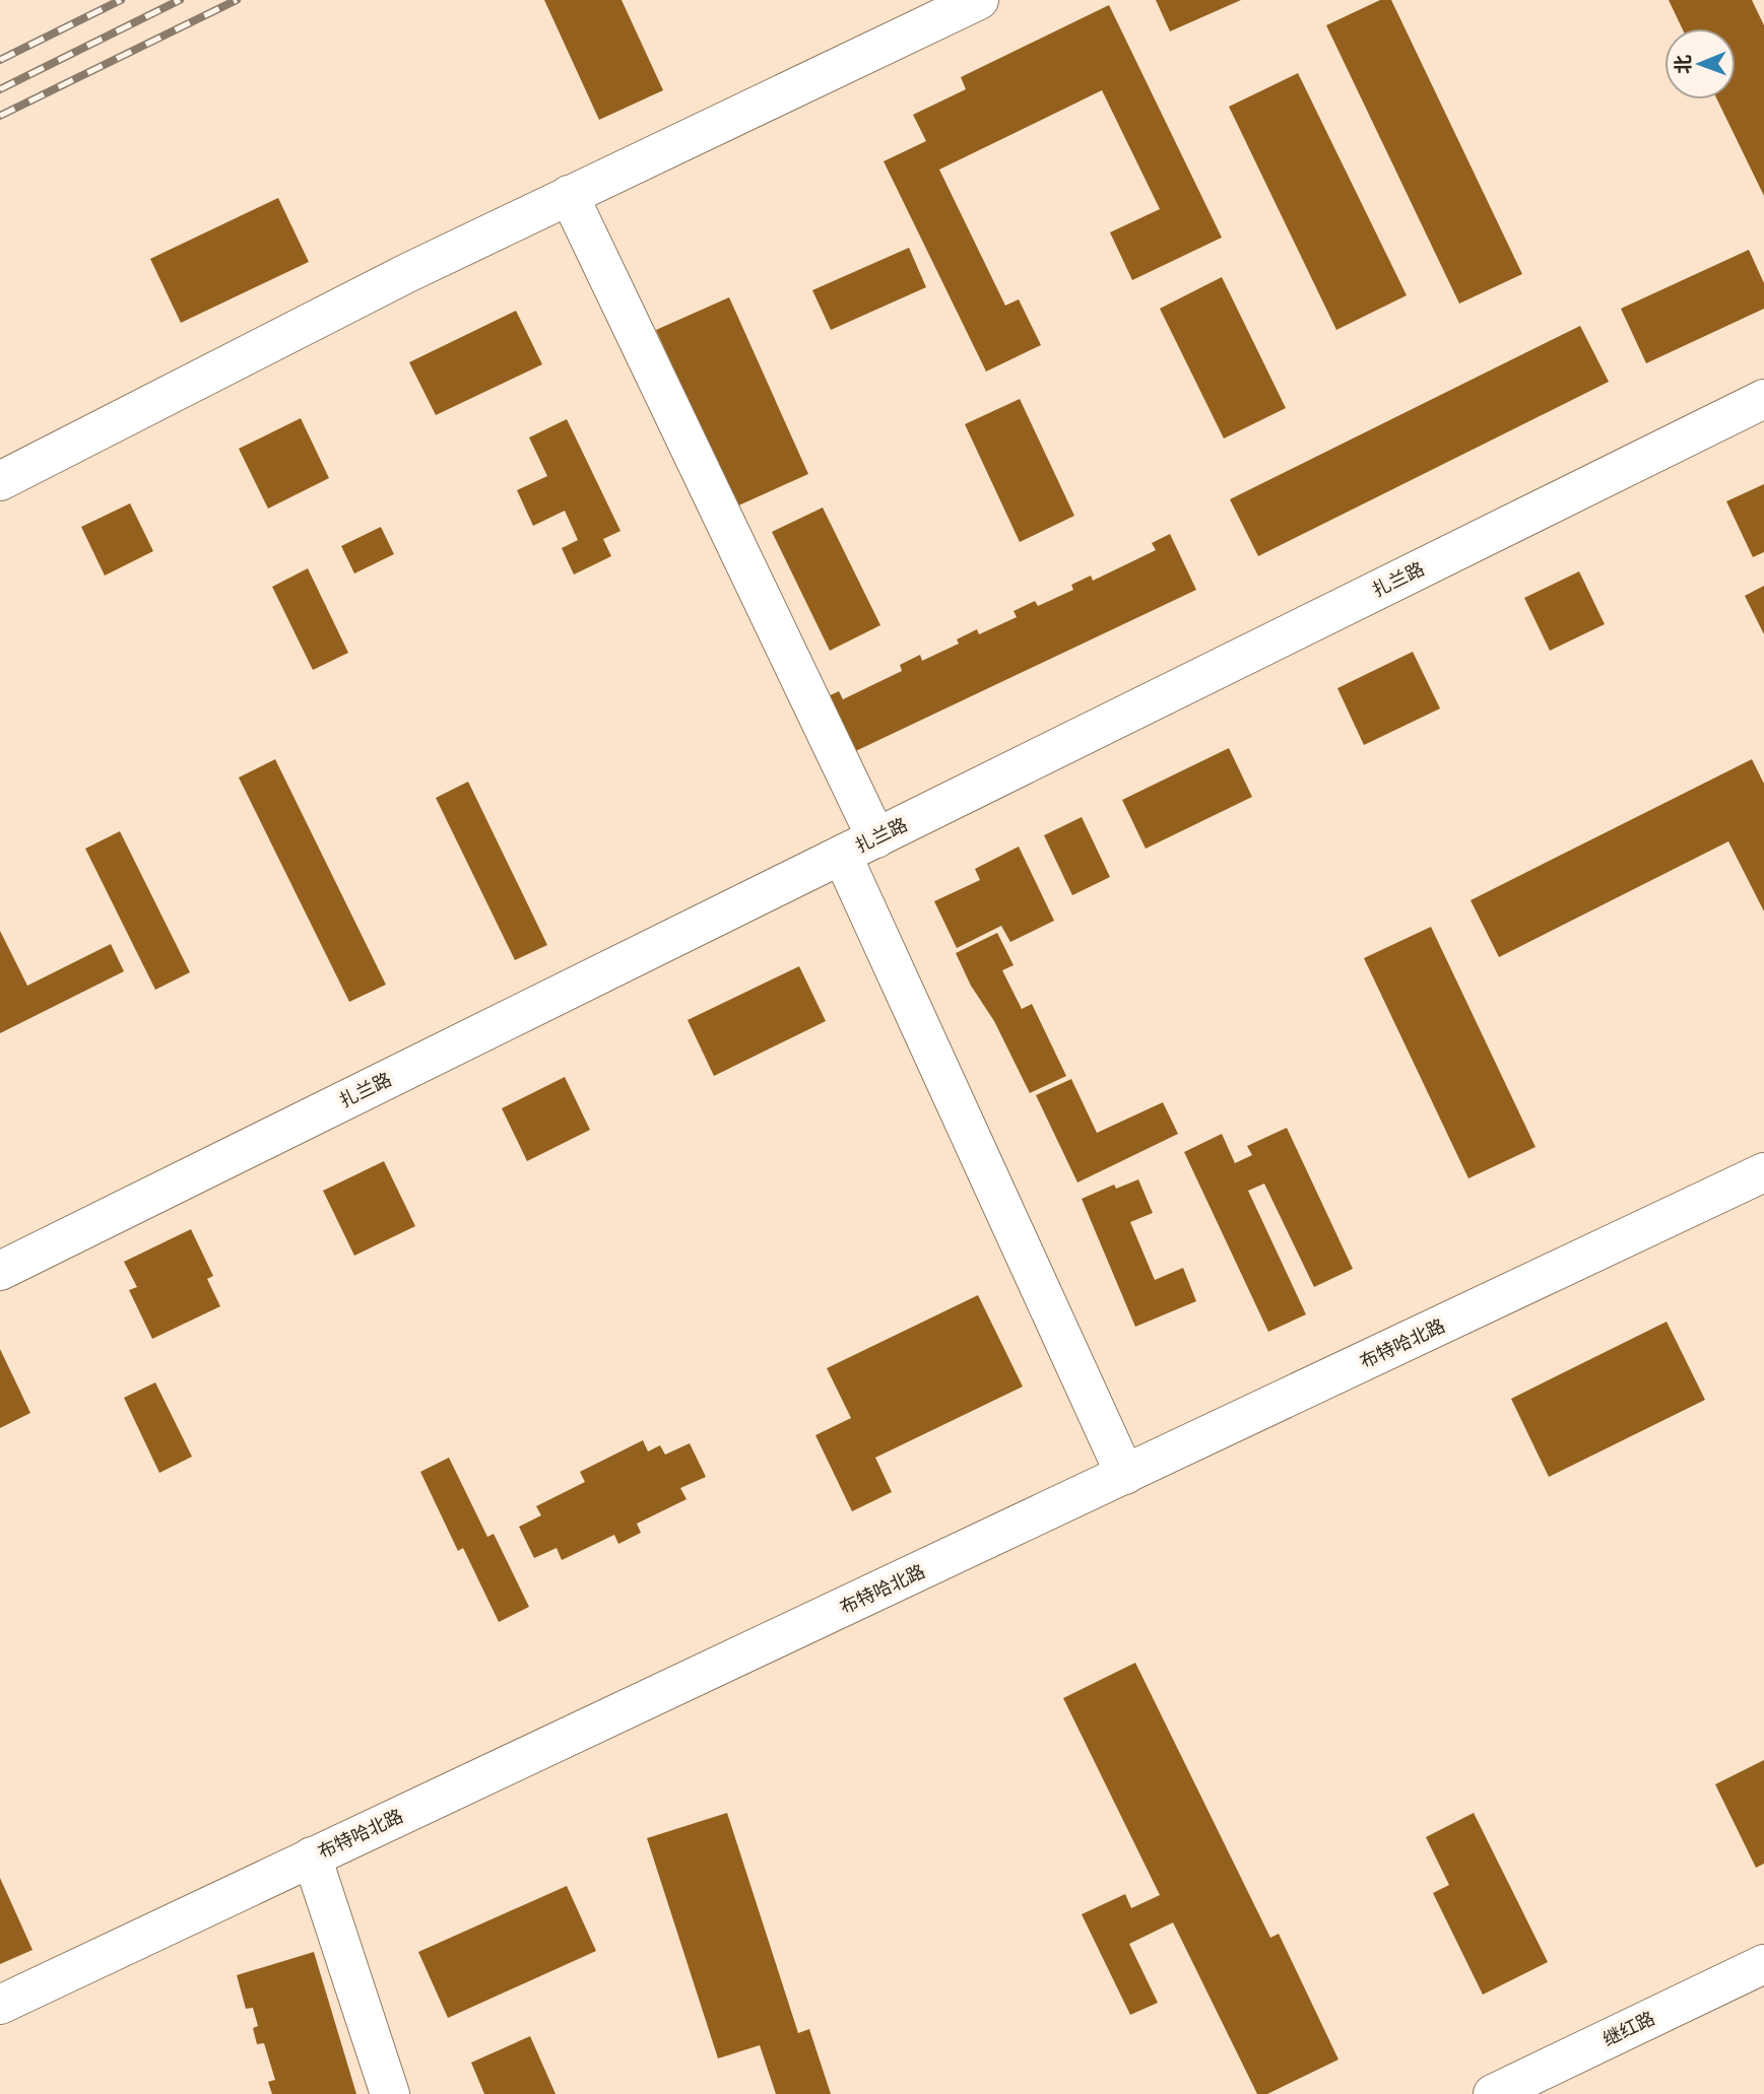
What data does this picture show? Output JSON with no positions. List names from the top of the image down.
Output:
{
  "streets": {
    "street": ["扎兰路", "布特哈北路", "继红路"]
  },
  "north": "left"
}
